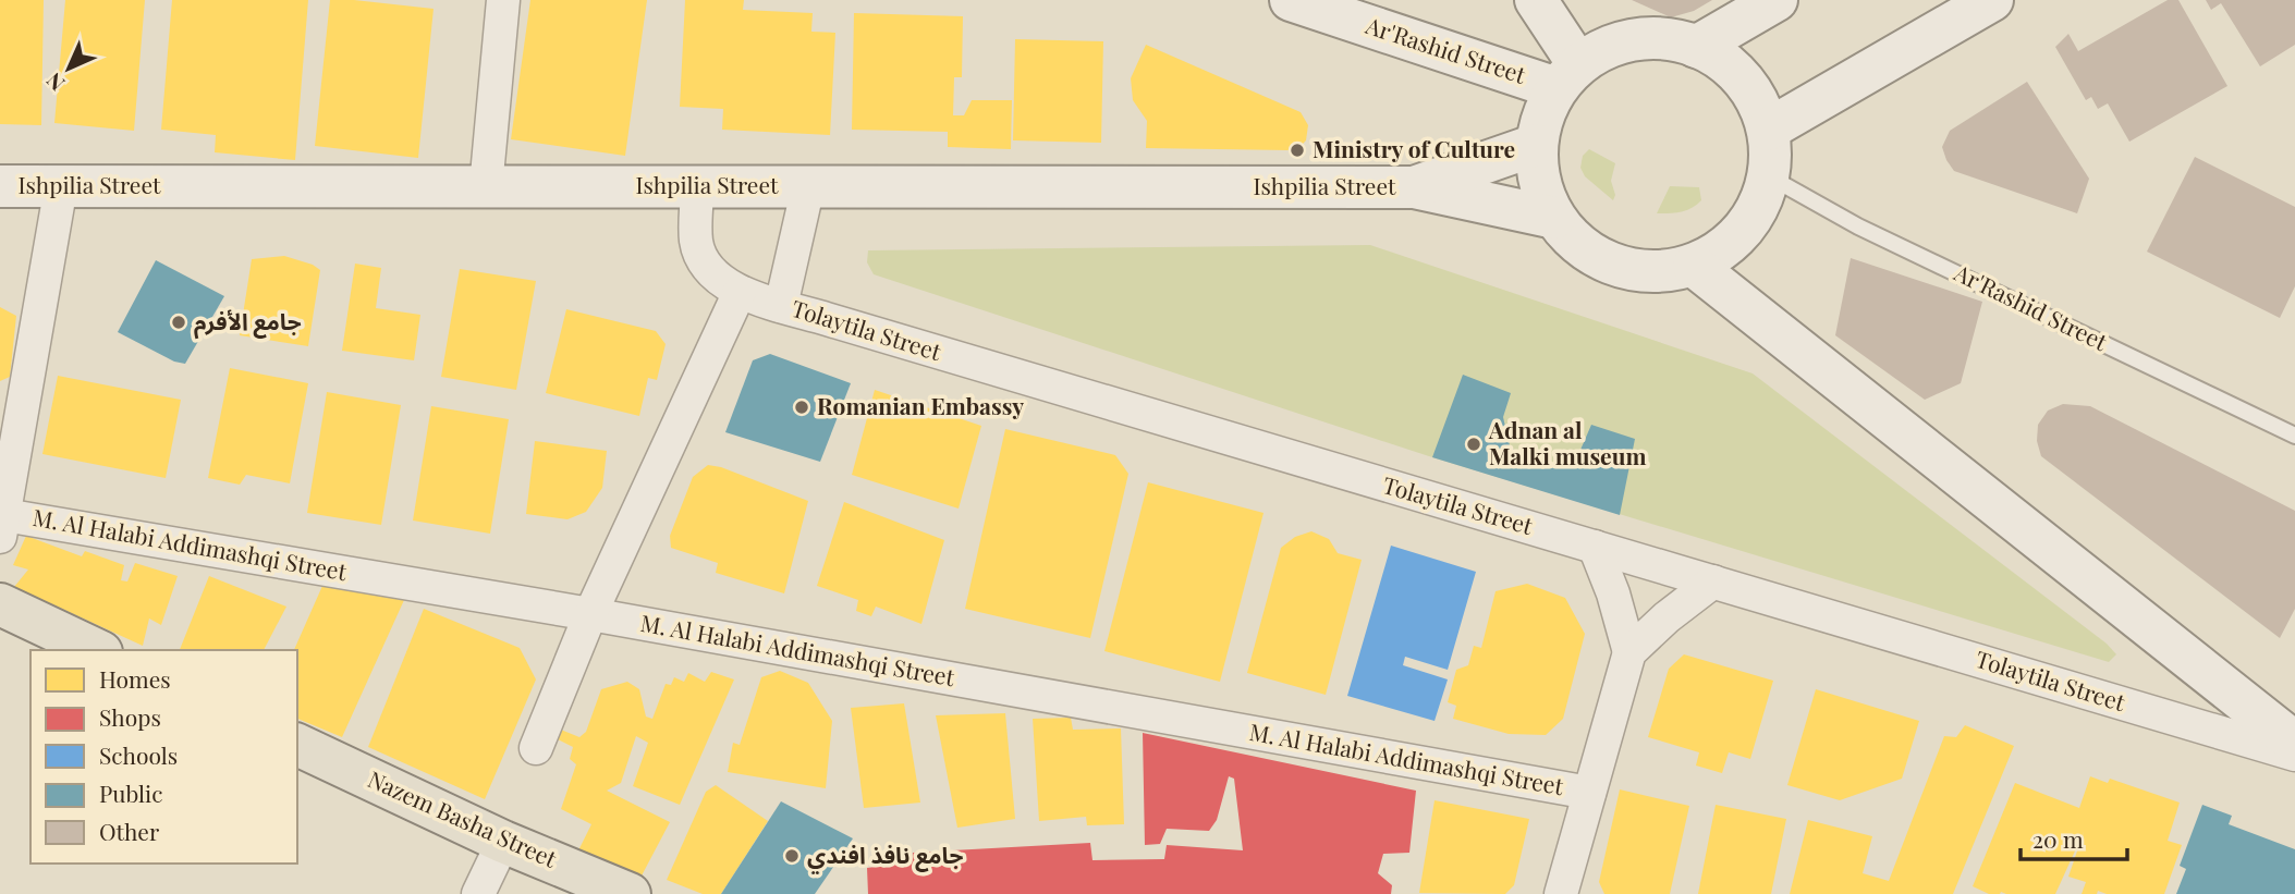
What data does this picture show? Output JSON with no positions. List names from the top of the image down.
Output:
{
  "streets": {
    "main road": ["Ar'Rashid Street", "Ishpilia Street", "Nazem Basha Street"],
    "street": ["Tolaytila Street", "M. Al Halabi Addimashqi Street"]
  },
  "crossings": [
    ["Ishpilia Street", "Tolaytila Street"]
  ],
  "places": [
    "Ministry of Culture",
    "جامع الأفرم",
    "Romanian Embassy",
    "Adnan al Malki museum",
    "جامع نافذ افندي"
  ],
  "legend": [
    "Homes",
    "Shops",
    "Schools",
    "Public",
    "Other"
  ],
  "scale_bar": "20 m",
  "north": "bottom left"
}
